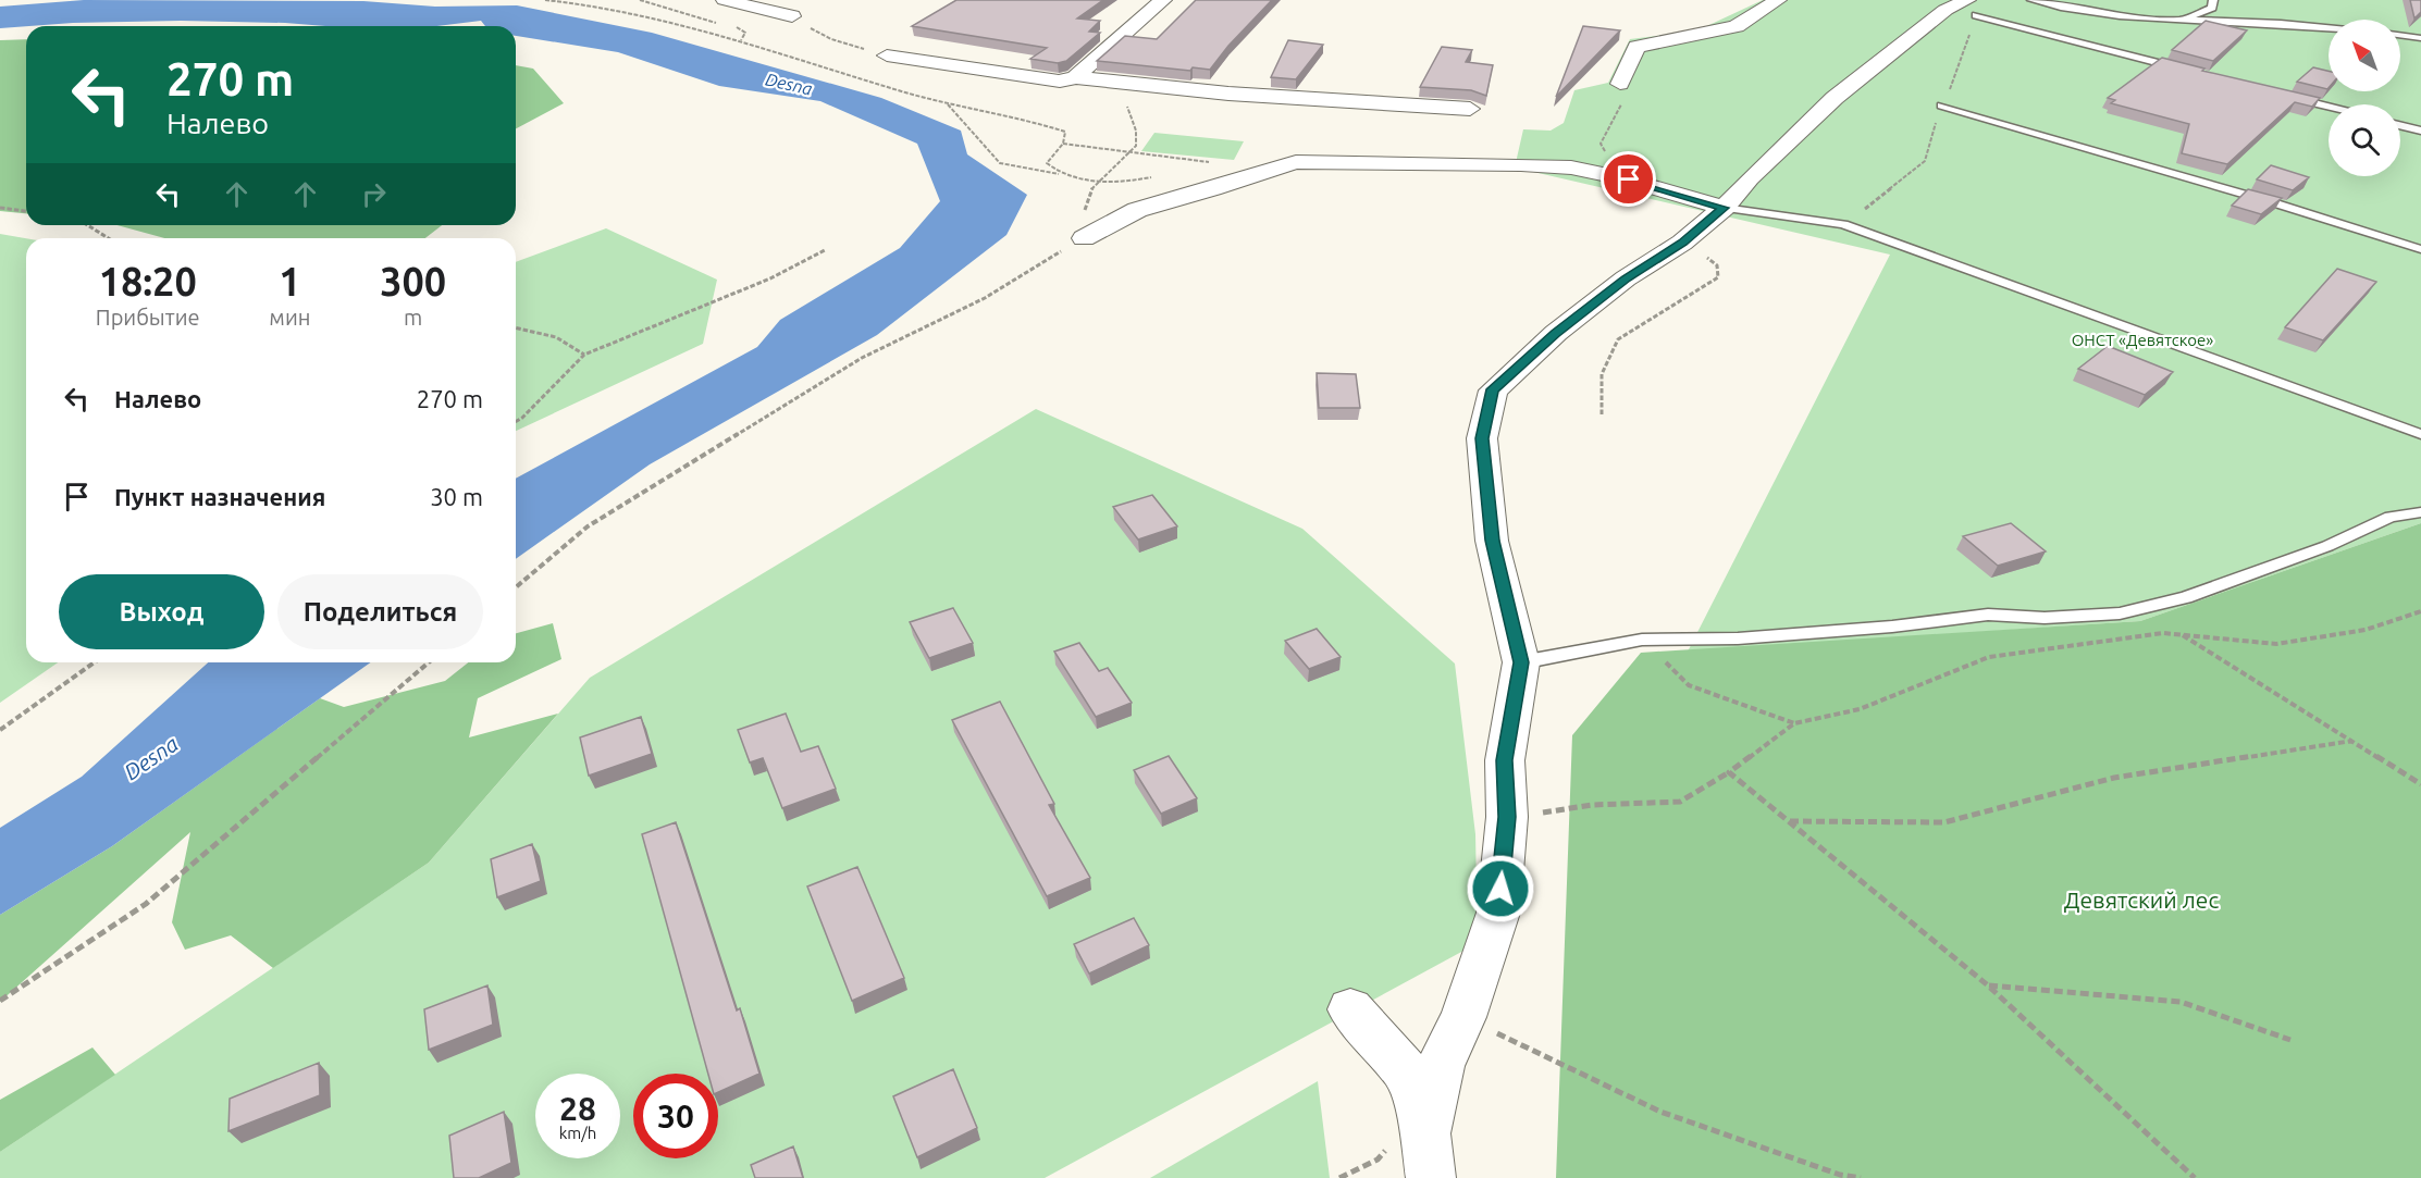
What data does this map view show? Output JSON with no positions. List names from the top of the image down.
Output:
{
  "water": ["Desna"],
  "parks": ["ОНСТ «Девятское»", "Девятский лес"],
  "north": "top left",
  "page": {
    "turn": ["270 m", "Налево"],
    "eta": [
      "18:20",
      "Прибытие",
      "1",
      "мин",
      "300",
      "m"
    ],
    "list": [
      {
        "name": "Налево",
        "value": "270 m"
      },
      {
        "name": "Пункт назначения",
        "value": "30 m"
      }
    ],
    "buttons": ["Выход", "Поделиться"],
    "speed": "28 km/h",
    "limit": "30"
  }
}
